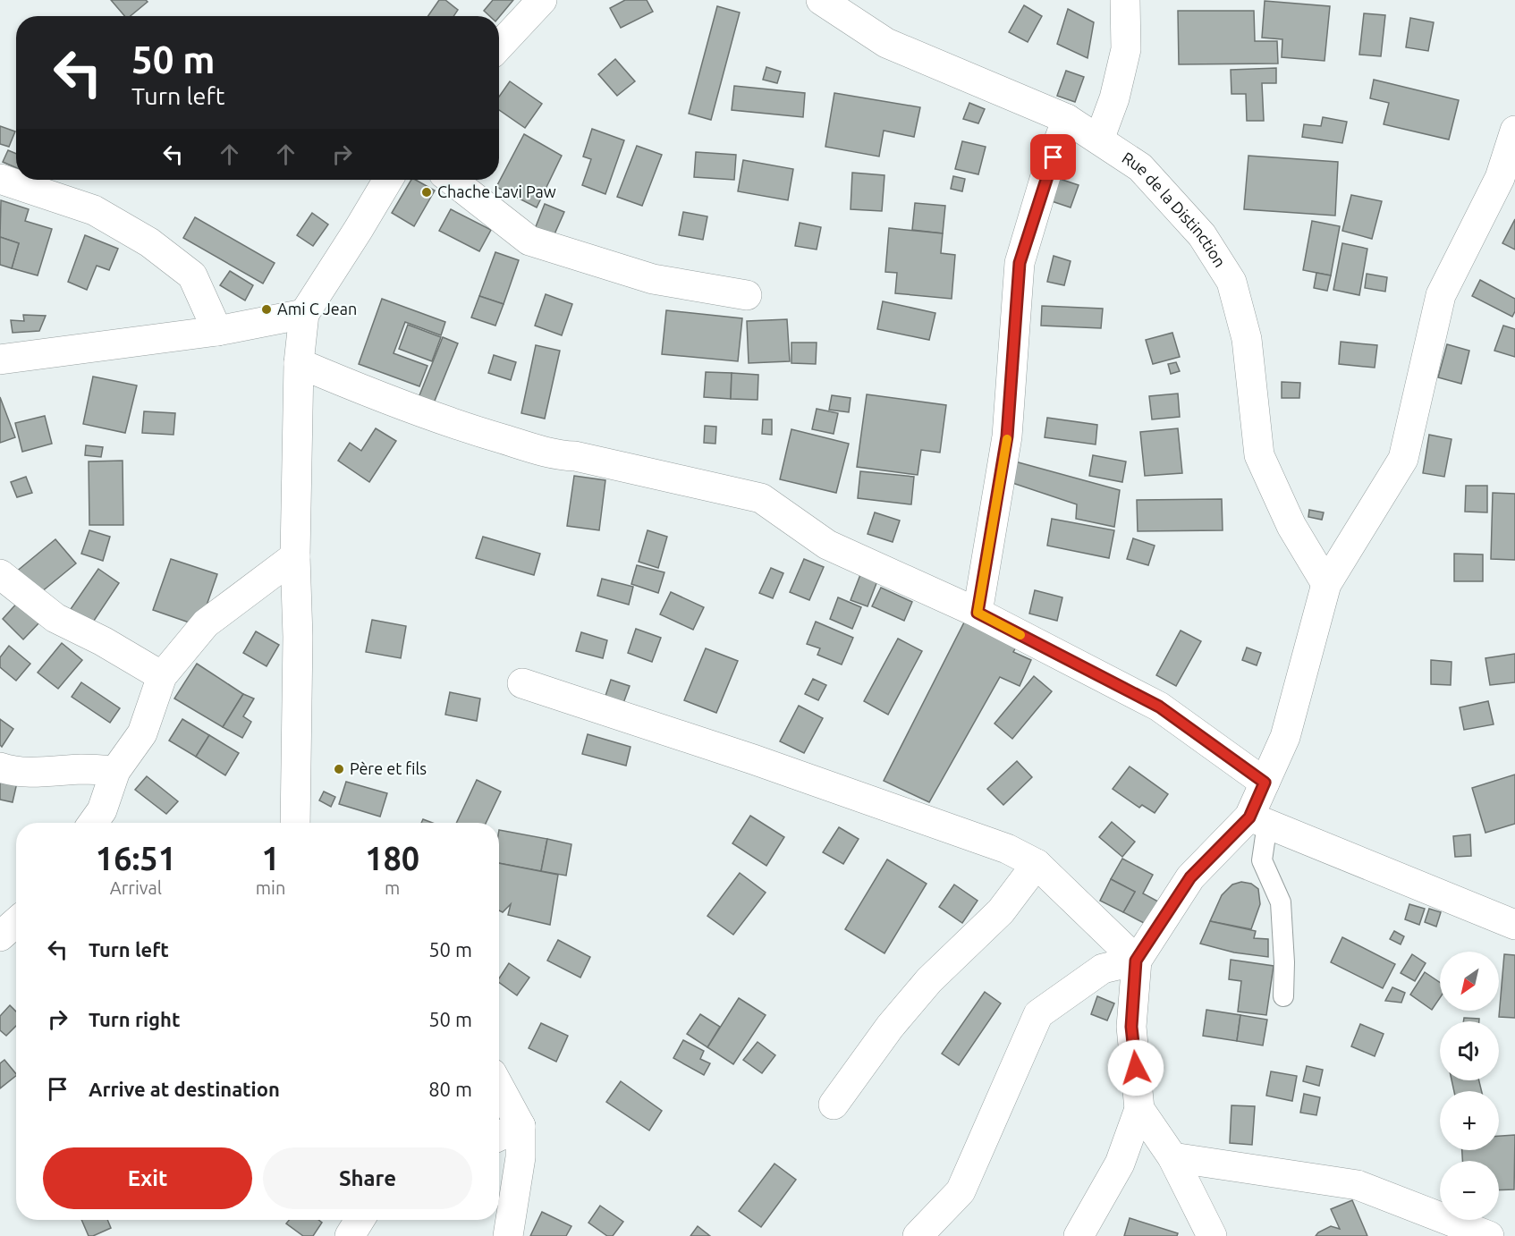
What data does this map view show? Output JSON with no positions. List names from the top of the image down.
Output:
{
  "streets": {
    "street": ["Rue de la Distinction"]
  },
  "places": ["Chache Lavi Paw", "Ami C Jean", "Père et fils"],
  "north": "bottom left",
  "page": {
    "turn": ["50 m", "Turn left"],
    "eta": [
      "16:51",
      "Arrival",
      "1",
      "min",
      "180",
      "m"
    ],
    "list": [
      {
        "name": "Turn left",
        "value": "50 m"
      },
      {
        "name": "Turn right",
        "value": "50 m"
      },
      {
        "name": "Arrive at destination",
        "value": "80 m"
      }
    ],
    "map_buttons": ["+", "−"],
    "buttons": ["Exit", "Share"]
  }
}
